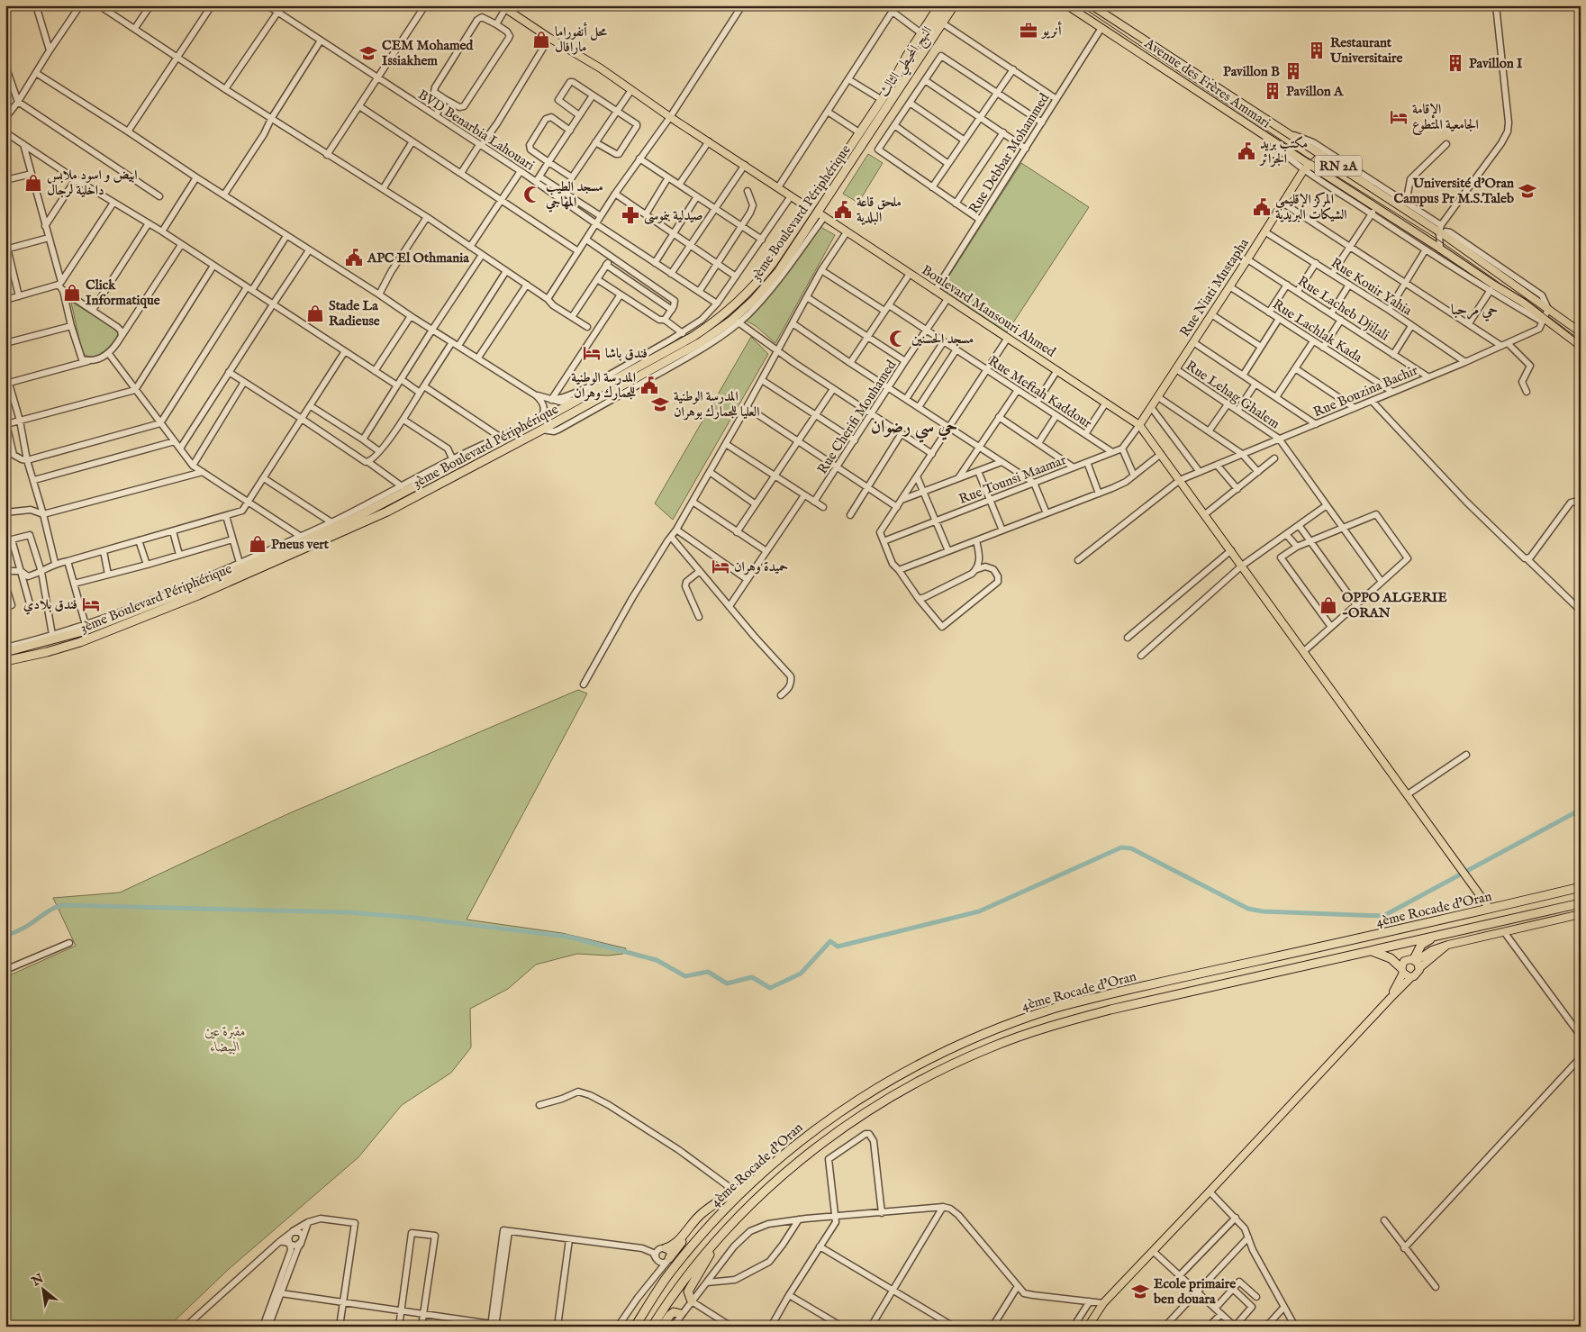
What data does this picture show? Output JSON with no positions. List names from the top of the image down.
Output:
{
  "streets": {
    "highway": ["النهج المحيطي الثالث", "3ème Boulevard Périphérique", "4ème Rocade d'Oran"],
    "main road": [
      "Avenue des Frères Ammari",
      "RN 2A",
      "Rue Niati Mustapha",
      "Boulevard Mansouri Ahmed"
    ],
    "street": [
      "BVD Benarbia Lahouari",
      "Rue Debbar Mohammed",
      "Rue Kouir Yahia",
      "Rue Lacheb Djilali",
      "Rue Lachlak Kada",
      "Rue Bouzina Bachir",
      "Rue Meftah Kaddour",
      "Rue Lehag Ghalem",
      "Rue Cherifi Mouhamed",
      "Rue Tounsi Maamar"
    ]
  },
  "crossings": [
    ["النهج المحيطي الثالث", "3ème Boulevard Périphérique"],
    ["Avenue des Frères Ammari", "Rue Debbar Mohammed"],
    ["Avenue des Frères Ammari", "Rue Niati Mustapha"],
    ["Avenue des Frères Ammari", "Rue Bouzina Bachir"],
    ["Rue Debbar Mohammed", "Boulevard Mansouri Ahmed"],
    ["3ème Boulevard Périphérique", "Boulevard Mansouri Ahmed"],
    ["Rue Kouir Yahia", "Rue Niati Mustapha"],
    ["Rue Kouir Yahia", "Rue Bouzina Bachir"],
    ["Rue Niati Mustapha", "Rue Lacheb Djilali"],
    ["Rue Niati Mustapha", "Boulevard Mansouri Ahmed"],
    ["Rue Niati Mustapha", "Rue Lachlak Kada"],
    ["Rue Niati Mustapha", "Rue Lehag Ghalem"],
    ["Rue Lacheb Djilali", "Rue Bouzina Bachir"],
    ["Boulevard Mansouri Ahmed", "Rue Bouzina Bachir"],
    ["Boulevard Mansouri Ahmed", "Rue Cherifi Mouhamed"],
    ["Boulevard Mansouri Ahmed", "4ème Rocade d'Oran"],
    ["Rue Lachlak Kada", "Rue Bouzina Bachir"],
    ["Rue Bouzina Bachir", "Rue Lehag Ghalem"],
    ["Rue Meftah Kaddour", "Rue Cherifi Mouhamed"],
    ["Rue Meftah Kaddour", "Rue Tounsi Maamar"]
  ],
  "districts": ["حي مرحبا", "حي سي رضوان"],
  "parks": ["مقبرة عين البيضاء"],
  "places": {
    "office": ["أنريو"],
    "shop": [
      "محل أنفوراما مارافال",
      "ابيض و اسود ملابس داخلية لرجال",
      "Click Informatique",
      "Stade La Radieuse",
      "Pneus vert",
      "OPPO ALGERIE -ORAN"
    ],
    "building": [
      "Restaurant Universitaire",
      "Pavillon I",
      "Pavillon B",
      "Pavillon A"
    ],
    "school or university": [
      "CEM Mohamed Issiakhem",
      "Université d'Oran Campus Pr M.S.Taleb",
      "المدرسة الوطنية العليا للجمارك بوهران",
      "Ecole primaire ben douara"
    ],
    "hotel": [
      "الإقامة الجامعية المتطوع",
      "فندق باشا",
      "حميدة وهران",
      "فندق بلادي"
    ],
    "public building": [
      "مكتب بريد الجزائر",
      "المركز الإقليمي الشيكات البريدية",
      "ملحق قاعة البلدية",
      "APC El Othmania",
      "المدرسة الوطنية للجمارك وهران"
    ],
    "mosque": ["مسجد الطيب المهاجي", "مسجد الحسنين"],
    "pharmacy": ["صيدلية بنموسى"]
  },
  "north": "top left"
}
